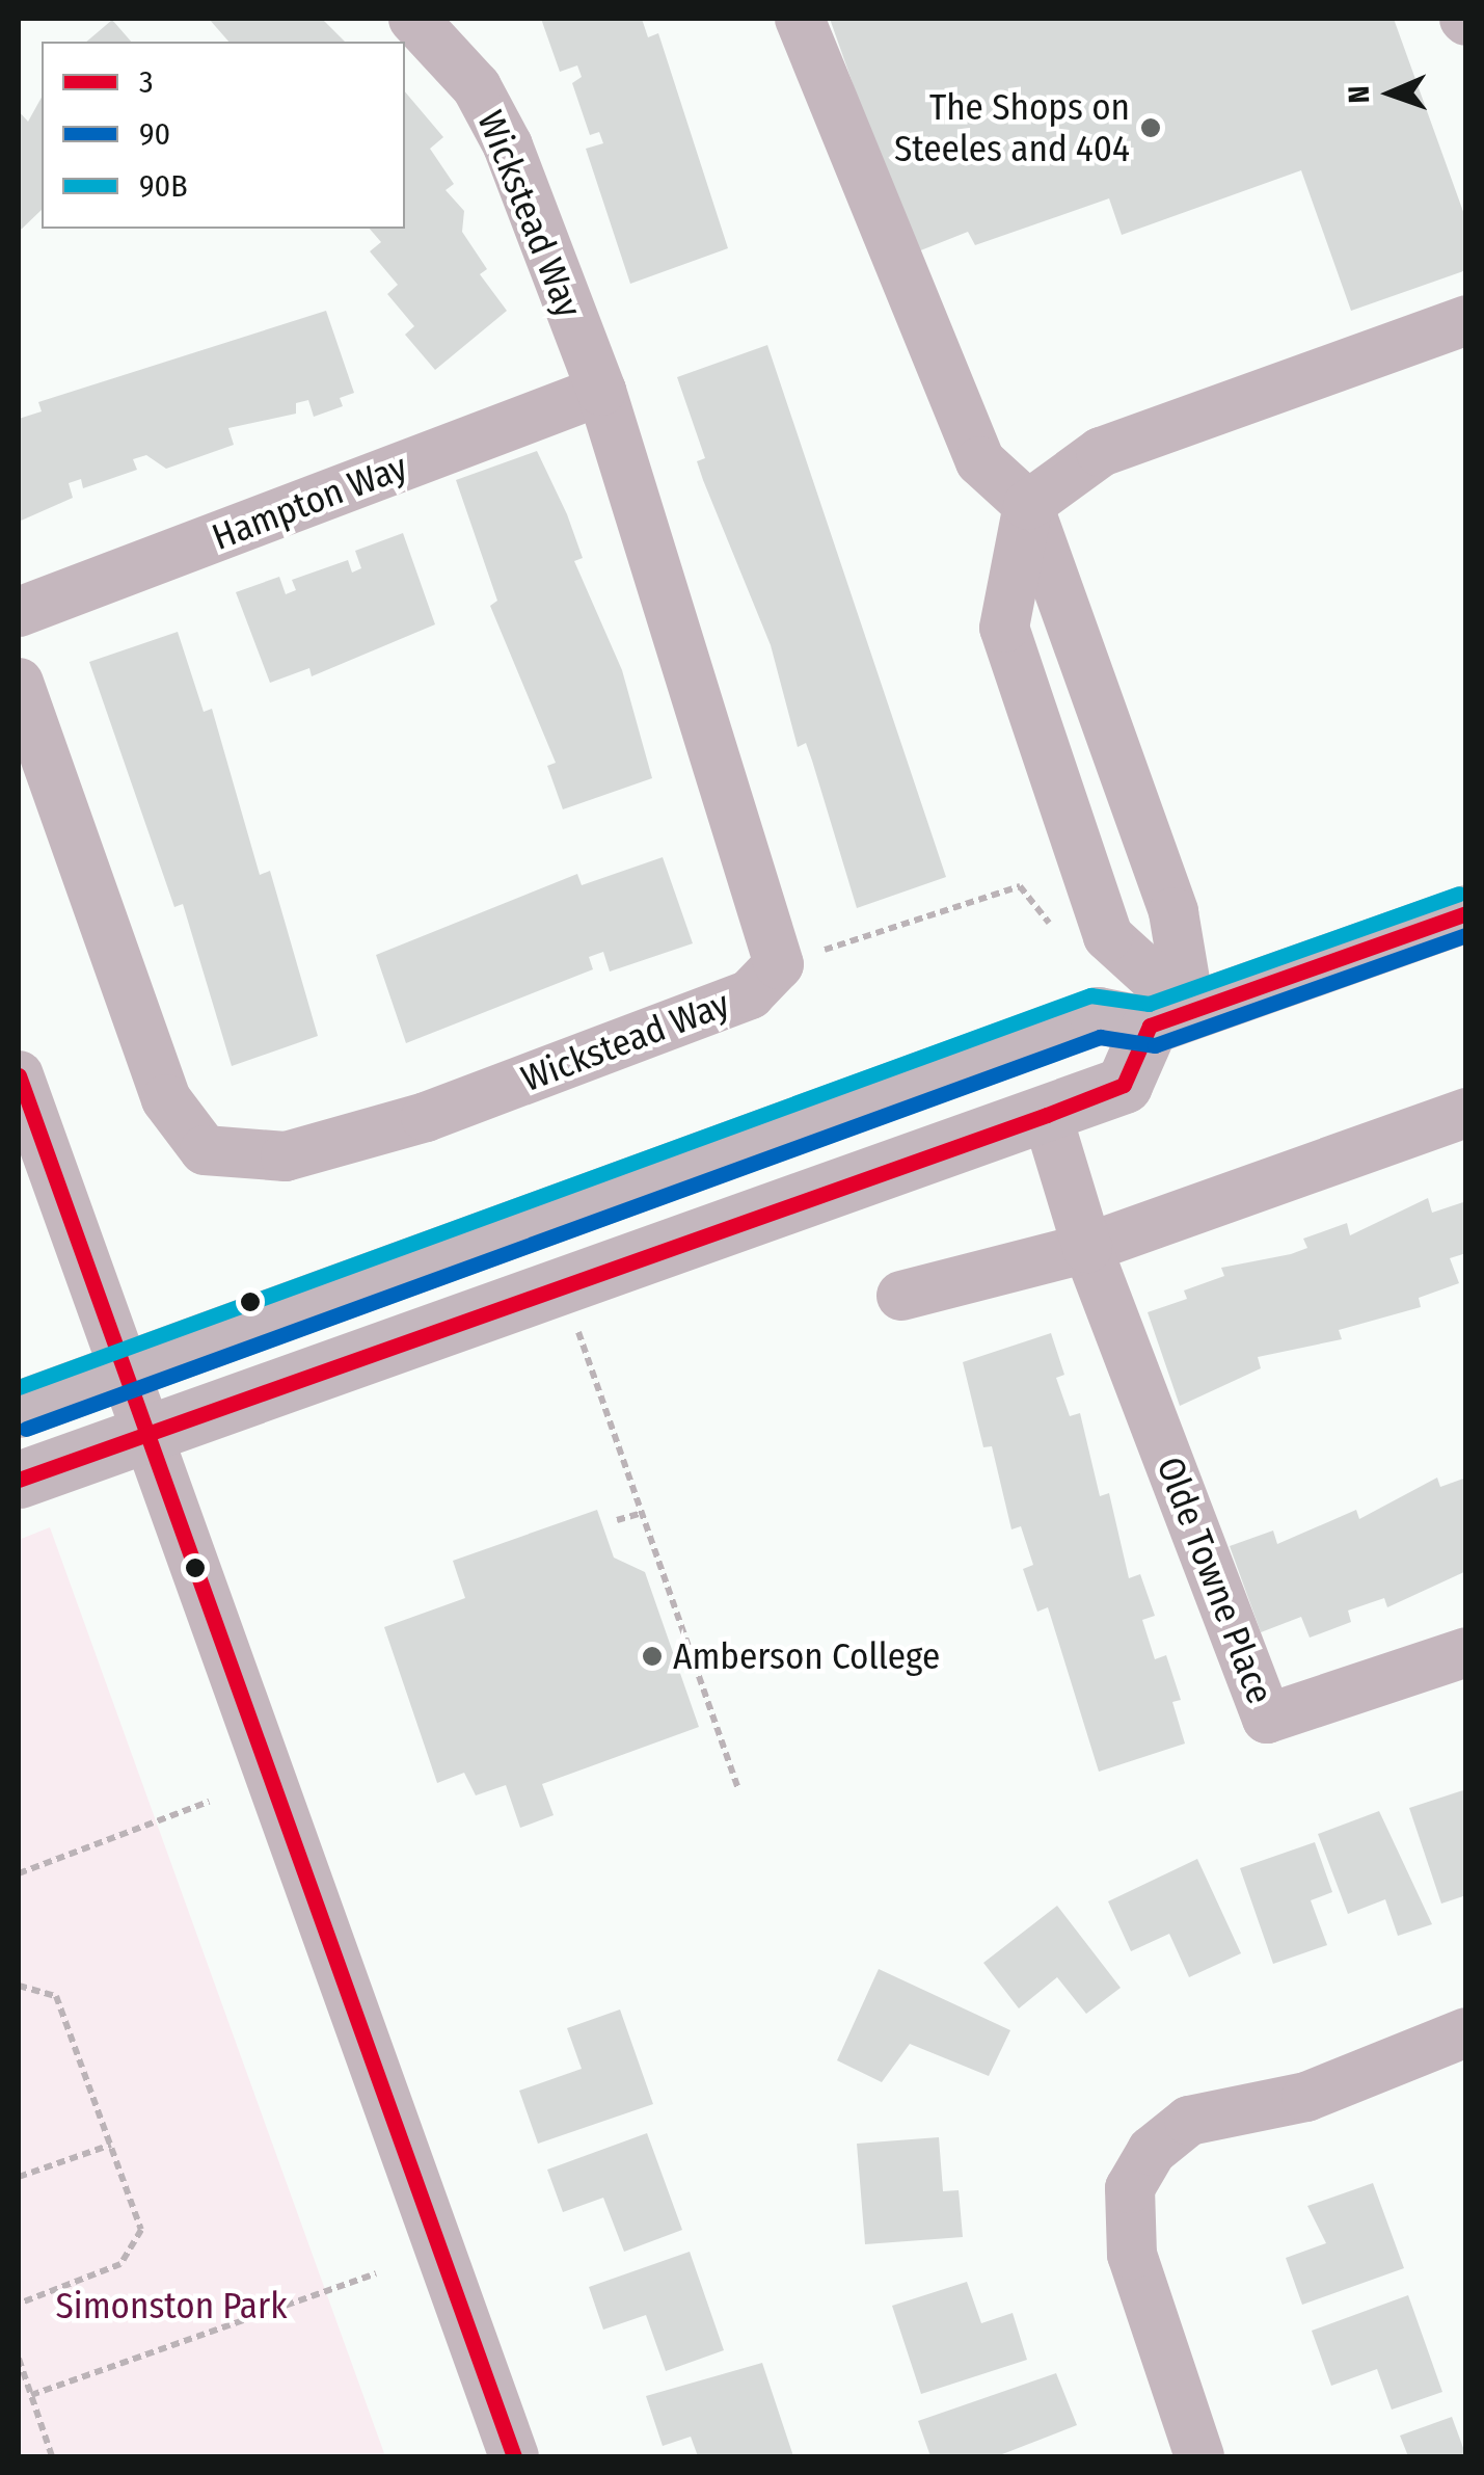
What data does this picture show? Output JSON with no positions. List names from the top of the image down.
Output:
{
  "streets": {
    "street": ["Wickstead Way", "Hampton Way", "Olde Towne Place"]
  },
  "crossings": [
    ["Wickstead Way", "Hampton Way"]
  ],
  "parks": ["Simonston Park"],
  "places": ["The Shops on Steeles and 404", "Amberson College"],
  "lines": ["transit line 90B", "transit line 3", "transit line 90"],
  "legend": ["3", "90", "90B"],
  "north": "left"
}
